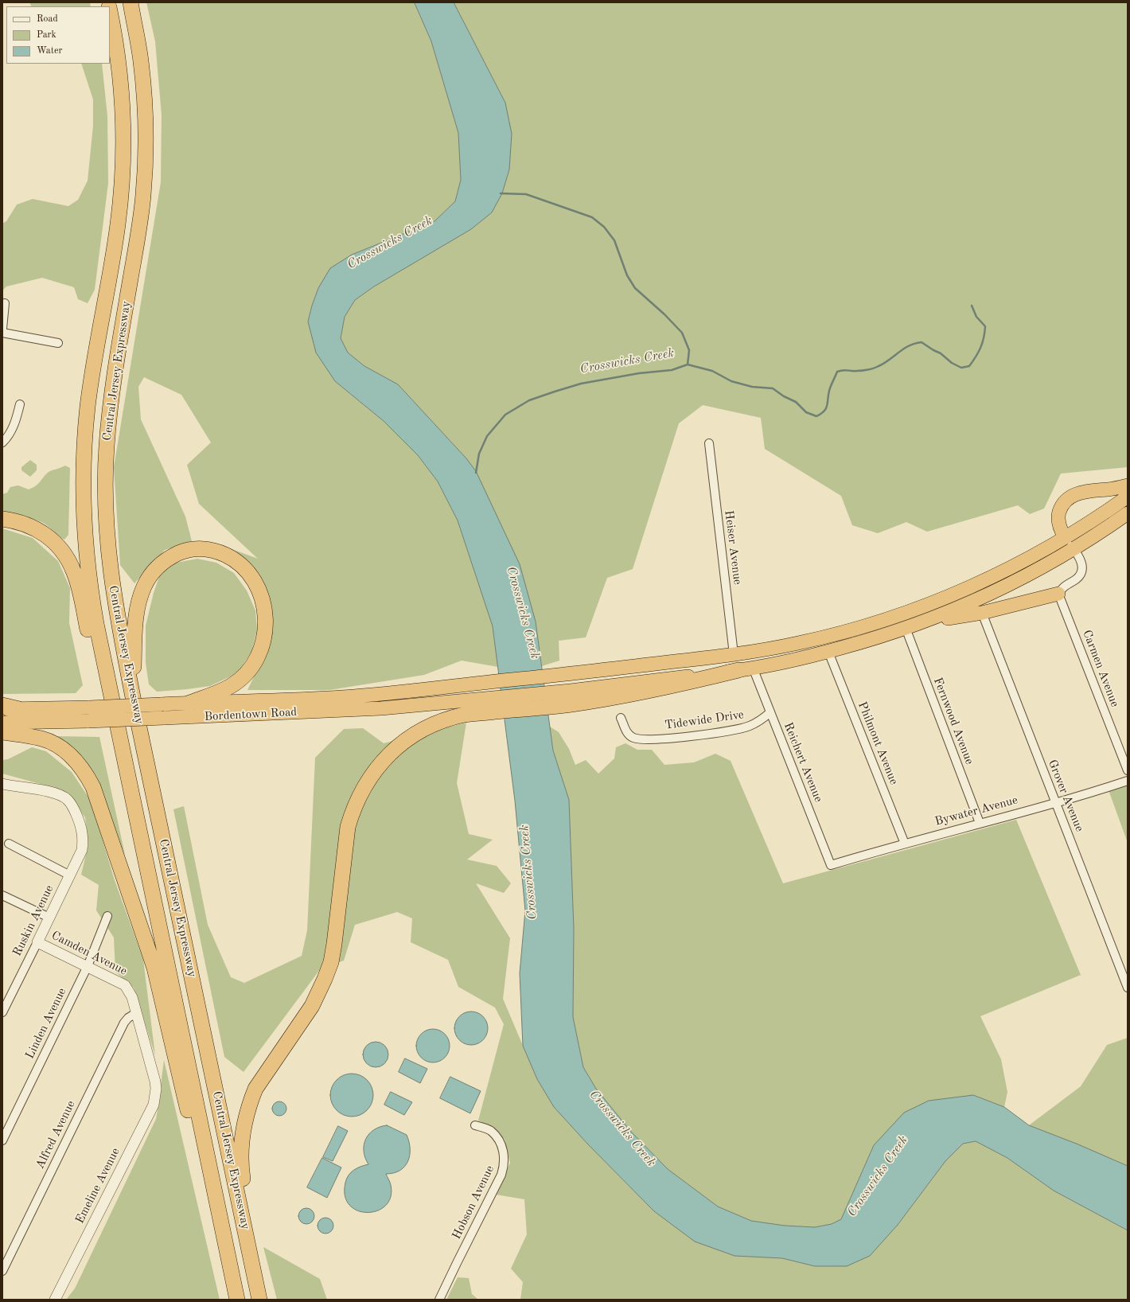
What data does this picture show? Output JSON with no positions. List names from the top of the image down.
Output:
{
  "streets": {
    "highway": ["Central Jersey Expressway", "Bordentown Road"],
    "street": [
      "Heiser Avenue",
      "Carmen Avenue",
      "Tidewide Drive",
      "Fernwood Avenue",
      "Philmont Avenue",
      "Reichert Avenue",
      "Grover Avenue",
      "Bywater Avenue",
      "Ruskin Avenue",
      "Camden Avenue",
      "Linden Avenue",
      "Alfred Avenue",
      "Emeline Avenue",
      "Hobson Avenue"
    ]
  },
  "crossings": [
    ["Heiser Avenue", "Bordentown Road"],
    ["Tidewide Drive", "Reichert Avenue"],
    ["Fernwood Avenue", "Bywater Avenue"],
    ["Philmont Avenue", "Bywater Avenue"],
    ["Reichert Avenue", "Bywater Avenue"],
    ["Grover Avenue", "Bywater Avenue"],
    ["Ruskin Avenue", "Camden Avenue"],
    ["Camden Avenue", "Linden Avenue"],
    ["Camden Avenue", "Alfred Avenue"],
    ["Camden Avenue", "Emeline Avenue"]
  ],
  "water": ["Crosswicks Creek"],
  "legend": ["Road", "Park", "Water"]
}
